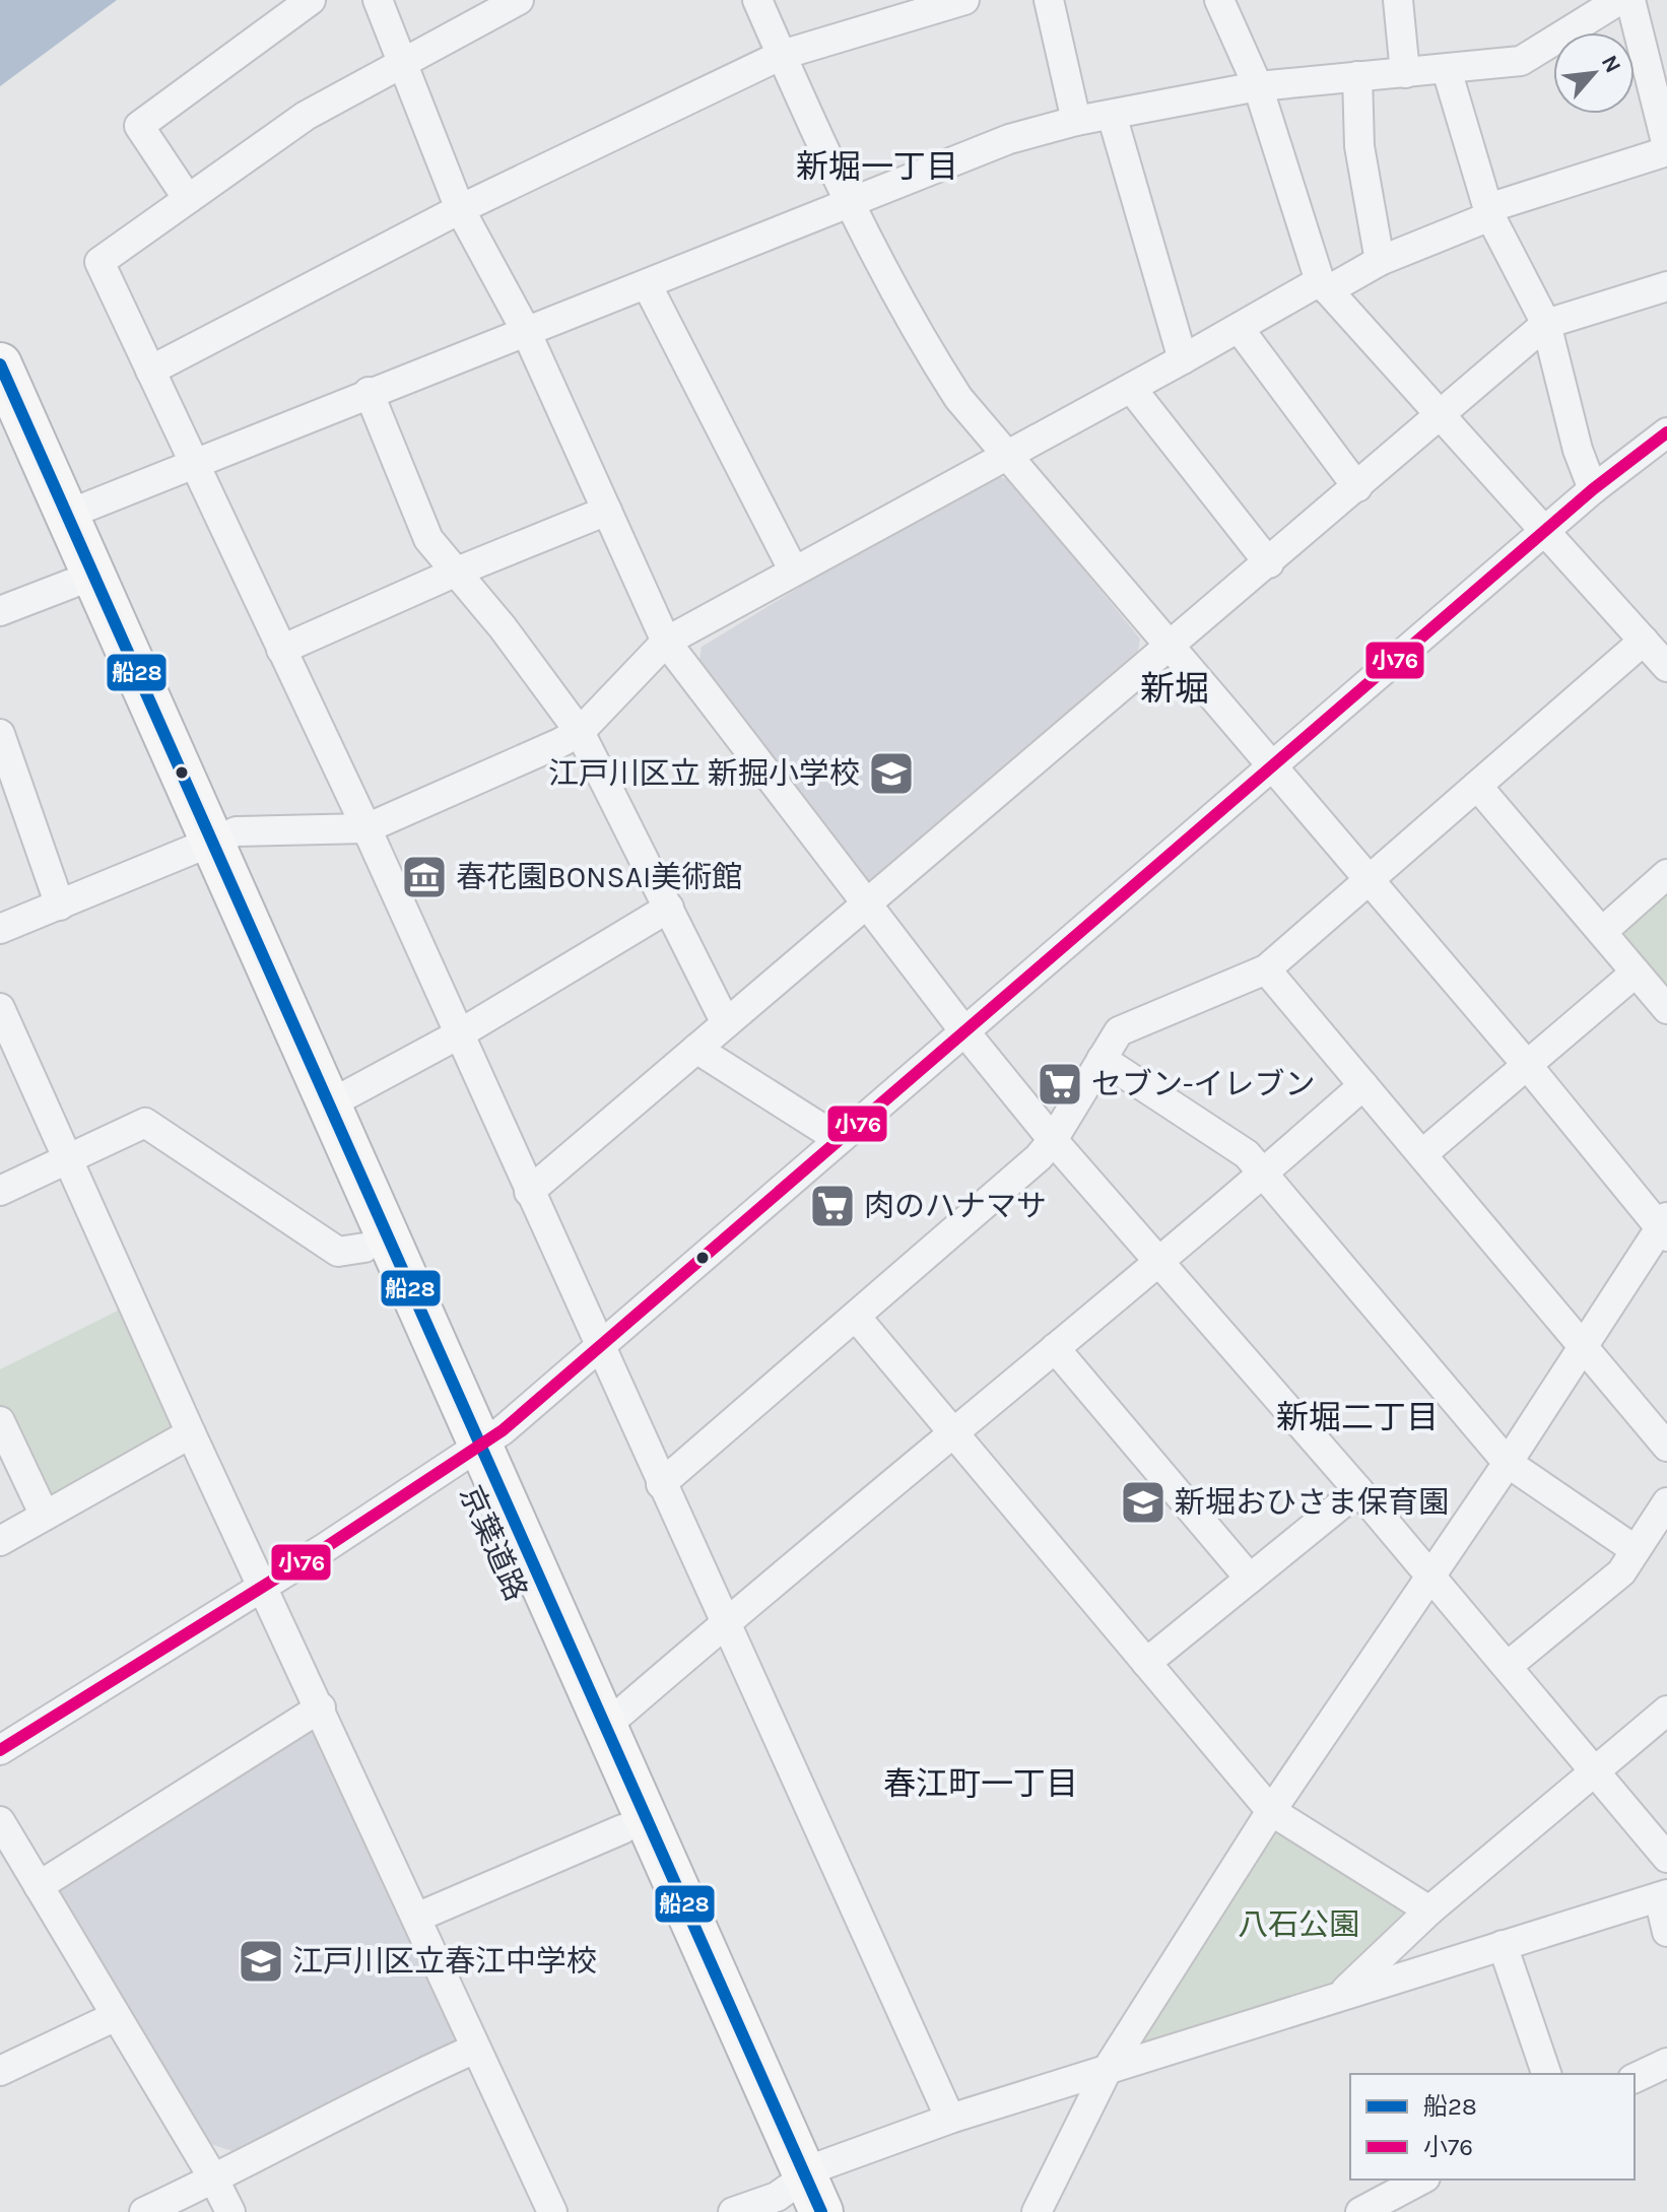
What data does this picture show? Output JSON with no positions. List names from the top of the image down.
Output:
{
  "streets": {
    "highway": ["京葉道路"]
  },
  "districts": [
    "新堀一丁目",
    "新堀",
    "新堀二丁目",
    "春江町一丁目"
  ],
  "parks": ["八石公園"],
  "places": {
    "school or university": ["江戸川区立 新掘小学校", "新堀おひさま保育園", "江戸川区立春江中学校"],
    "museum": ["春花園BONSAI美術館"],
    "supermarket": ["セブン-イレブン", "肉のハナマサ"]
  },
  "lines": ["transit line 船28", "transit line 小76"],
  "legend": ["船28", "小76"],
  "north": "top right"
}
